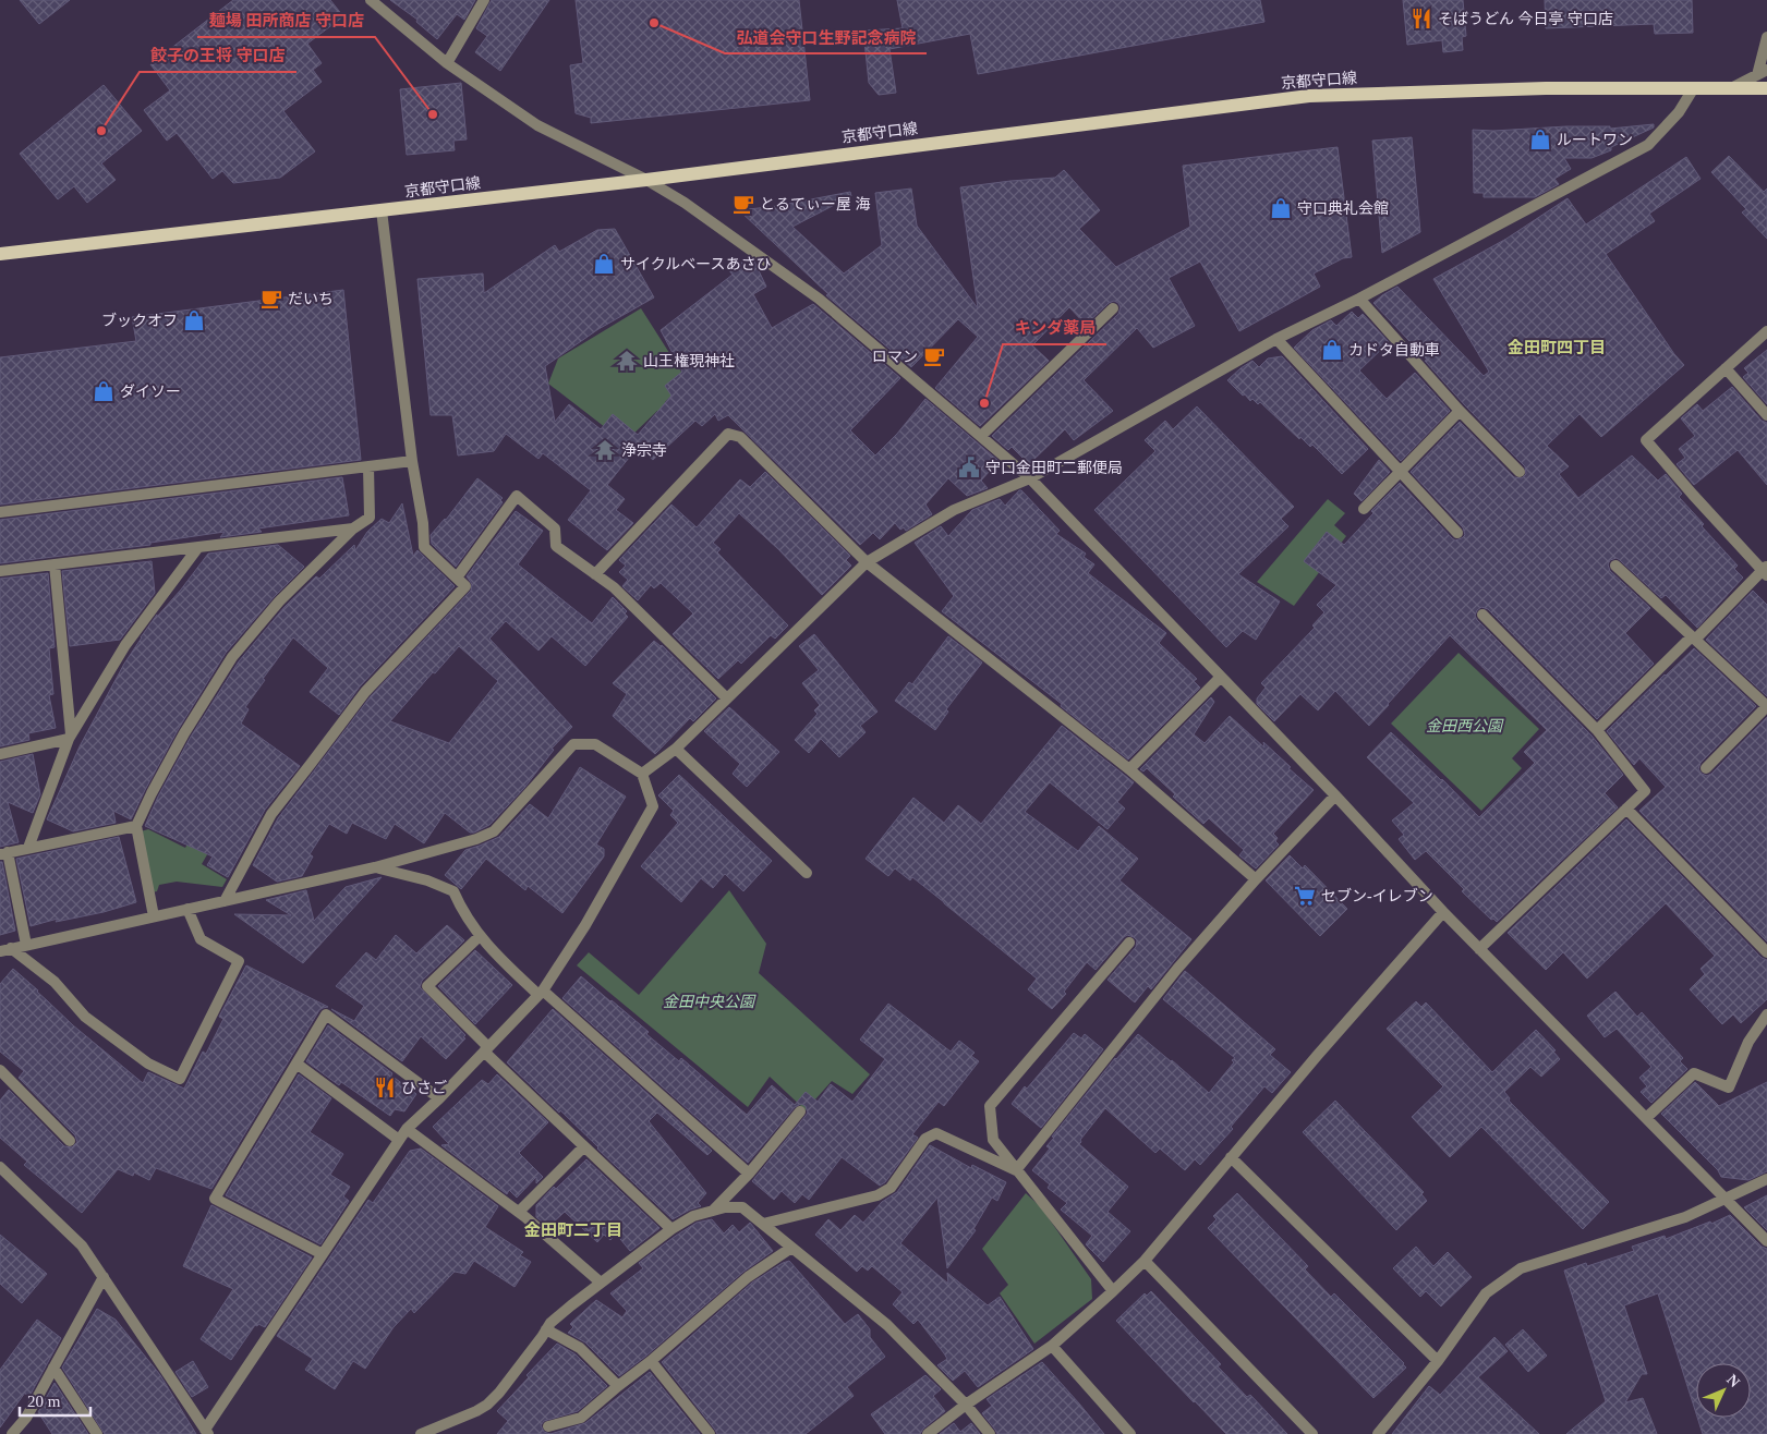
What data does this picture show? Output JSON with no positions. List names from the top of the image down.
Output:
{
  "streets": {
    "main road": ["京都守口線"]
  },
  "districts": ["金田町四丁目", "金田町二丁目"],
  "parks": ["金田西公園", "金田中央公園"],
  "places": {
    "restaurant": ["そばうどん 今日亭 守口店", "ひさご"],
    "other": [
      "弘道会守口生野記念病院",
      "麺場 田所商店 守口店",
      "餃子の王将 守口店",
      "キンダ薬局"
    ],
    "shop": [
      "ルートワン",
      "守口典礼会館",
      "サイクルベースあさひ",
      "ブックオフ",
      "カドタ自動車",
      "ダイソー"
    ],
    "cafe": ["とるてぃー屋 海", "だいち", "ロマン"],
    "temple": ["山王権現神社", "浄宗寺"],
    "public building": ["守口金田町二郵便局"],
    "supermarket": ["セブン-イレブン"]
  },
  "scale_bar": "20 m",
  "north": "top right"
}
